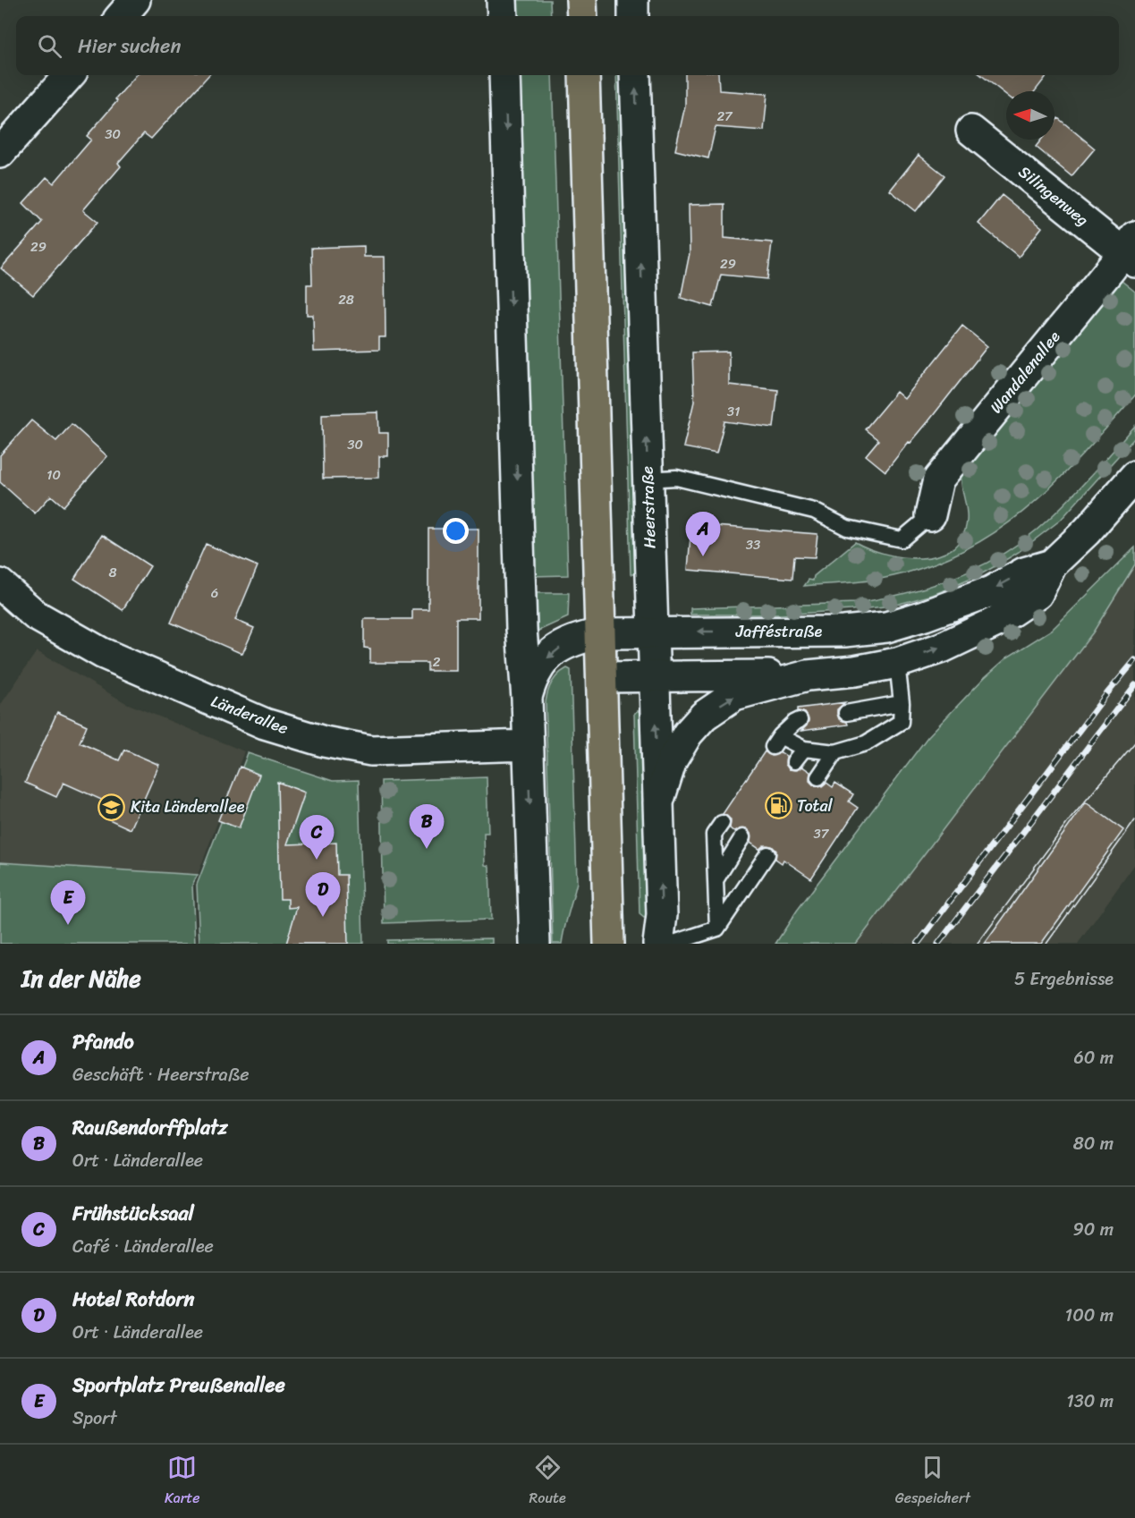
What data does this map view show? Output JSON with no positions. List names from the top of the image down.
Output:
{
  "streets": {
    "street": [
      "Silingenweg",
      "Wandalenallee",
      "Heerstraße",
      "Jafféstraße",
      "Länderallee"
    ]
  },
  "crossings": [
    ["Silingenweg", "Wandalenallee"],
    ["Heerstraße", "Jafféstraße"]
  ],
  "places": {
    "fuel station": ["Total"],
    "school or university": ["Kita Länderallee"]
  },
  "house_numbers": [
    "27",
    "30",
    "29",
    "29",
    "28",
    "31",
    "30",
    "10",
    "33",
    "8",
    "6",
    "2",
    "37"
  ],
  "north": "left",
  "page": {
    "search": "Hier suchen",
    "pins": [
      "A",
      "B",
      "C",
      "D",
      "E"
    ],
    "heading": ["In der Nähe", "5 Ergebnisse"],
    "list": [
      {
        "mark": "A",
        "name": "Pfando",
        "note": "Geschäft · Heerstraße",
        "value": "60 m"
      },
      {
        "mark": "B",
        "name": "Raußendorffplatz",
        "note": "Ort · Länderallee",
        "value": "80 m"
      },
      {
        "mark": "C",
        "name": "Frühstücksaal",
        "note": "Café · Länderallee",
        "value": "90 m"
      },
      {
        "mark": "D",
        "name": "Hotel Rotdorn",
        "note": "Ort · Länderallee",
        "value": "100 m"
      },
      {
        "mark": "E",
        "name": "Sportplatz Preußenallee",
        "note": "Sport",
        "value": "130 m"
      }
    ],
    "nav": ["Karte", "Route", "Gespeichert"]
  }
}
